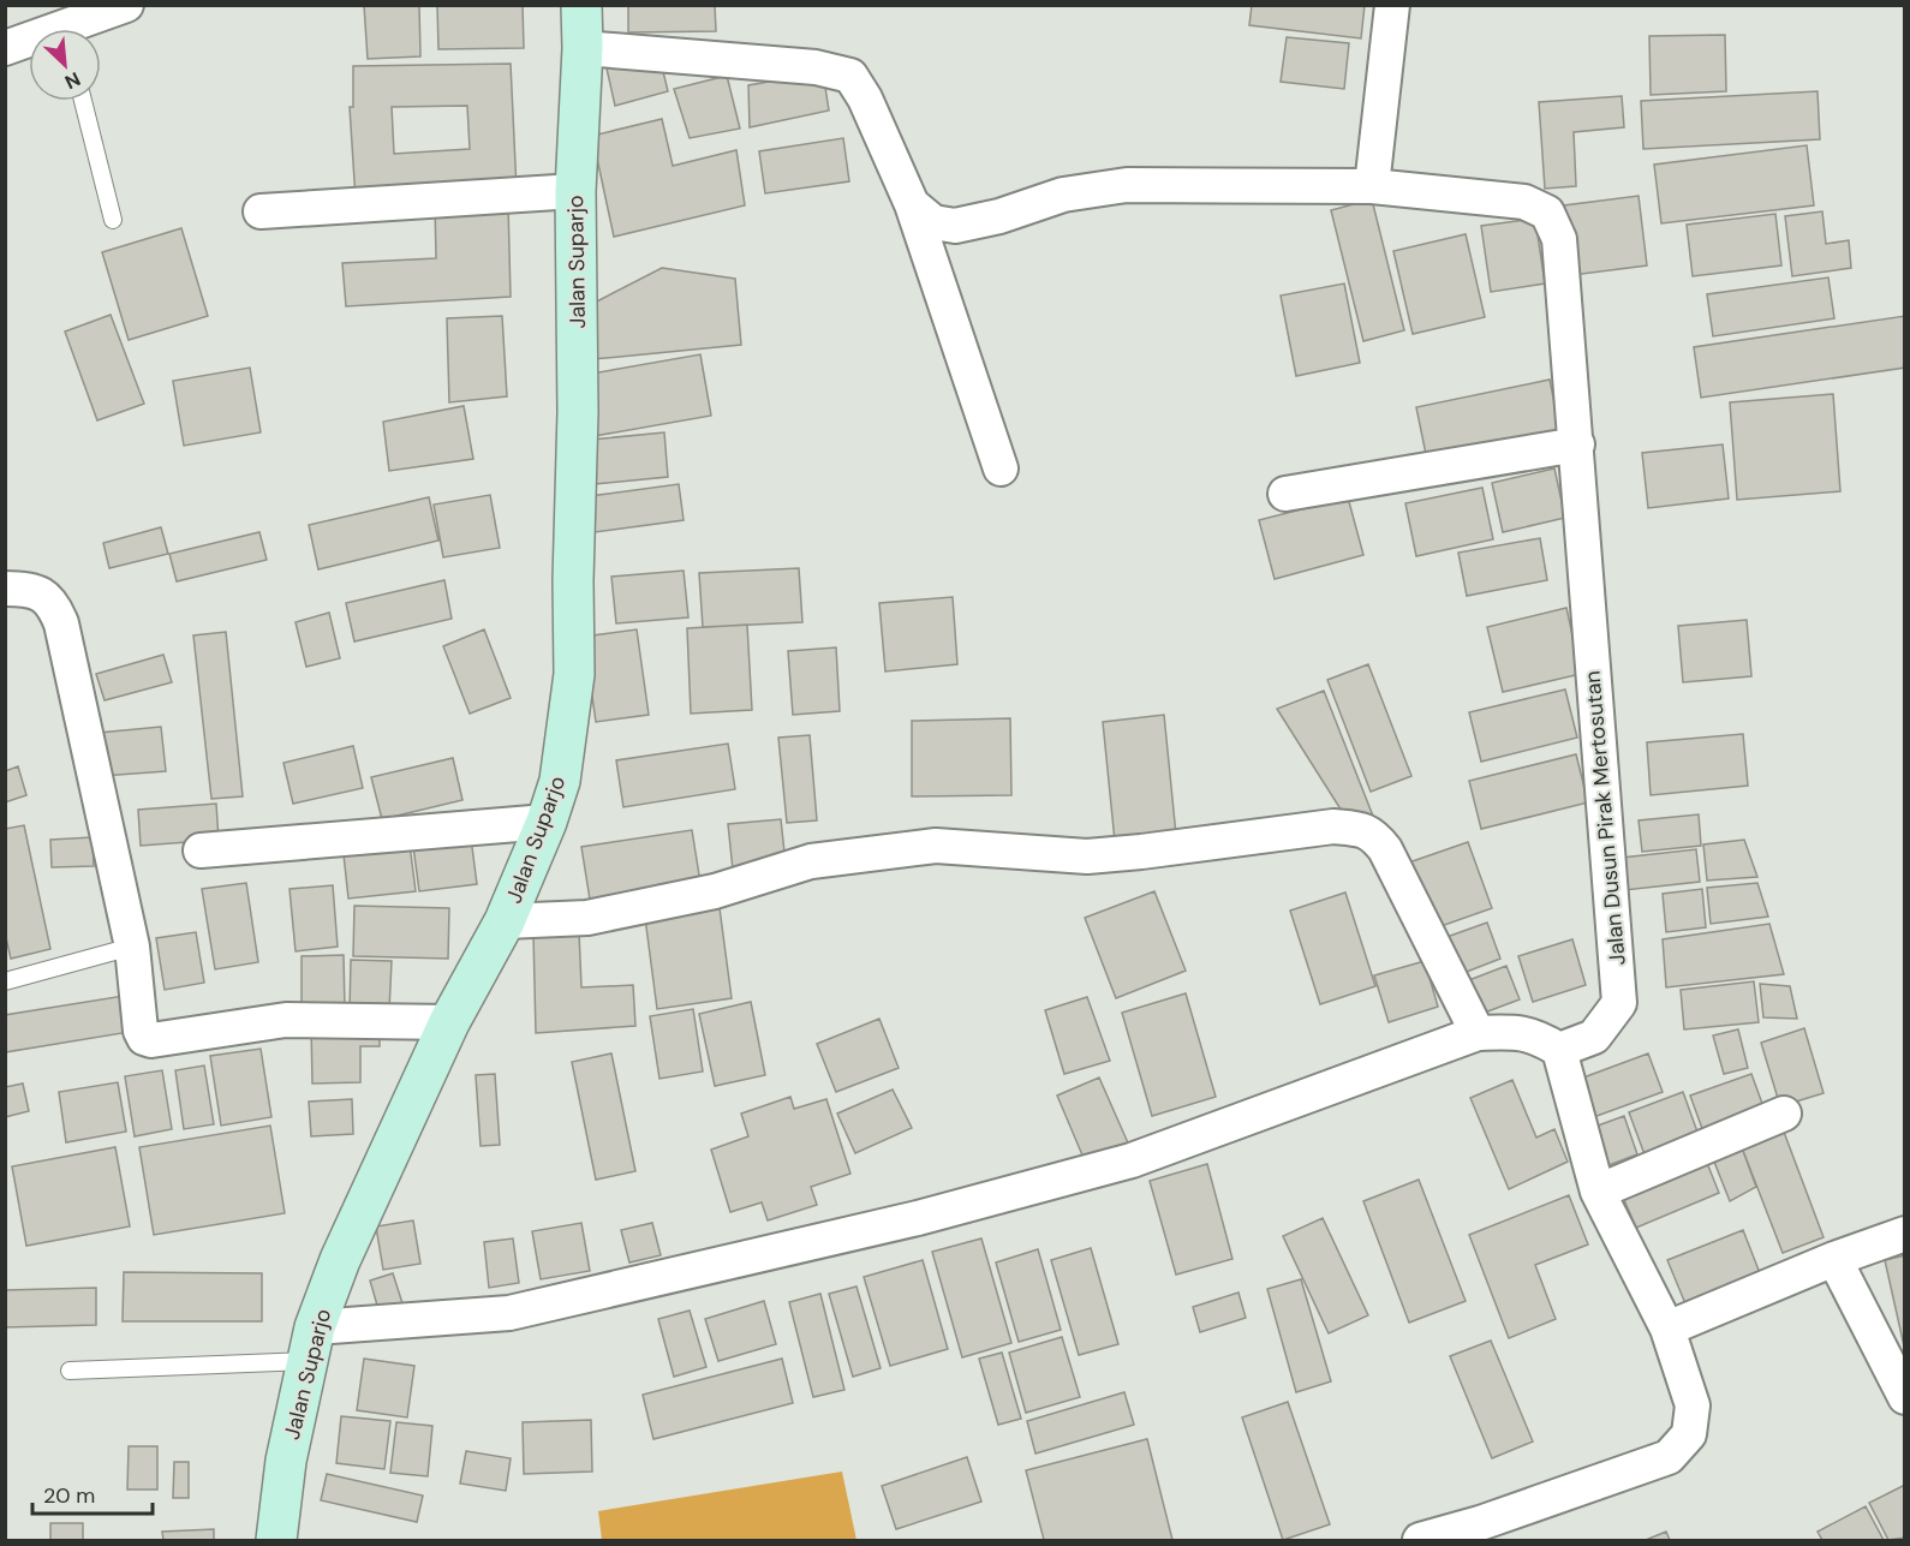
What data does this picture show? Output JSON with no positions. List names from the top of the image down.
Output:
{
  "streets": {
    "main road": ["Jalan Suparjo"],
    "street": ["Jalan Dusun Pirak Mertosutan"]
  },
  "scale_bar": "20 m",
  "north": "bottom right"
}
